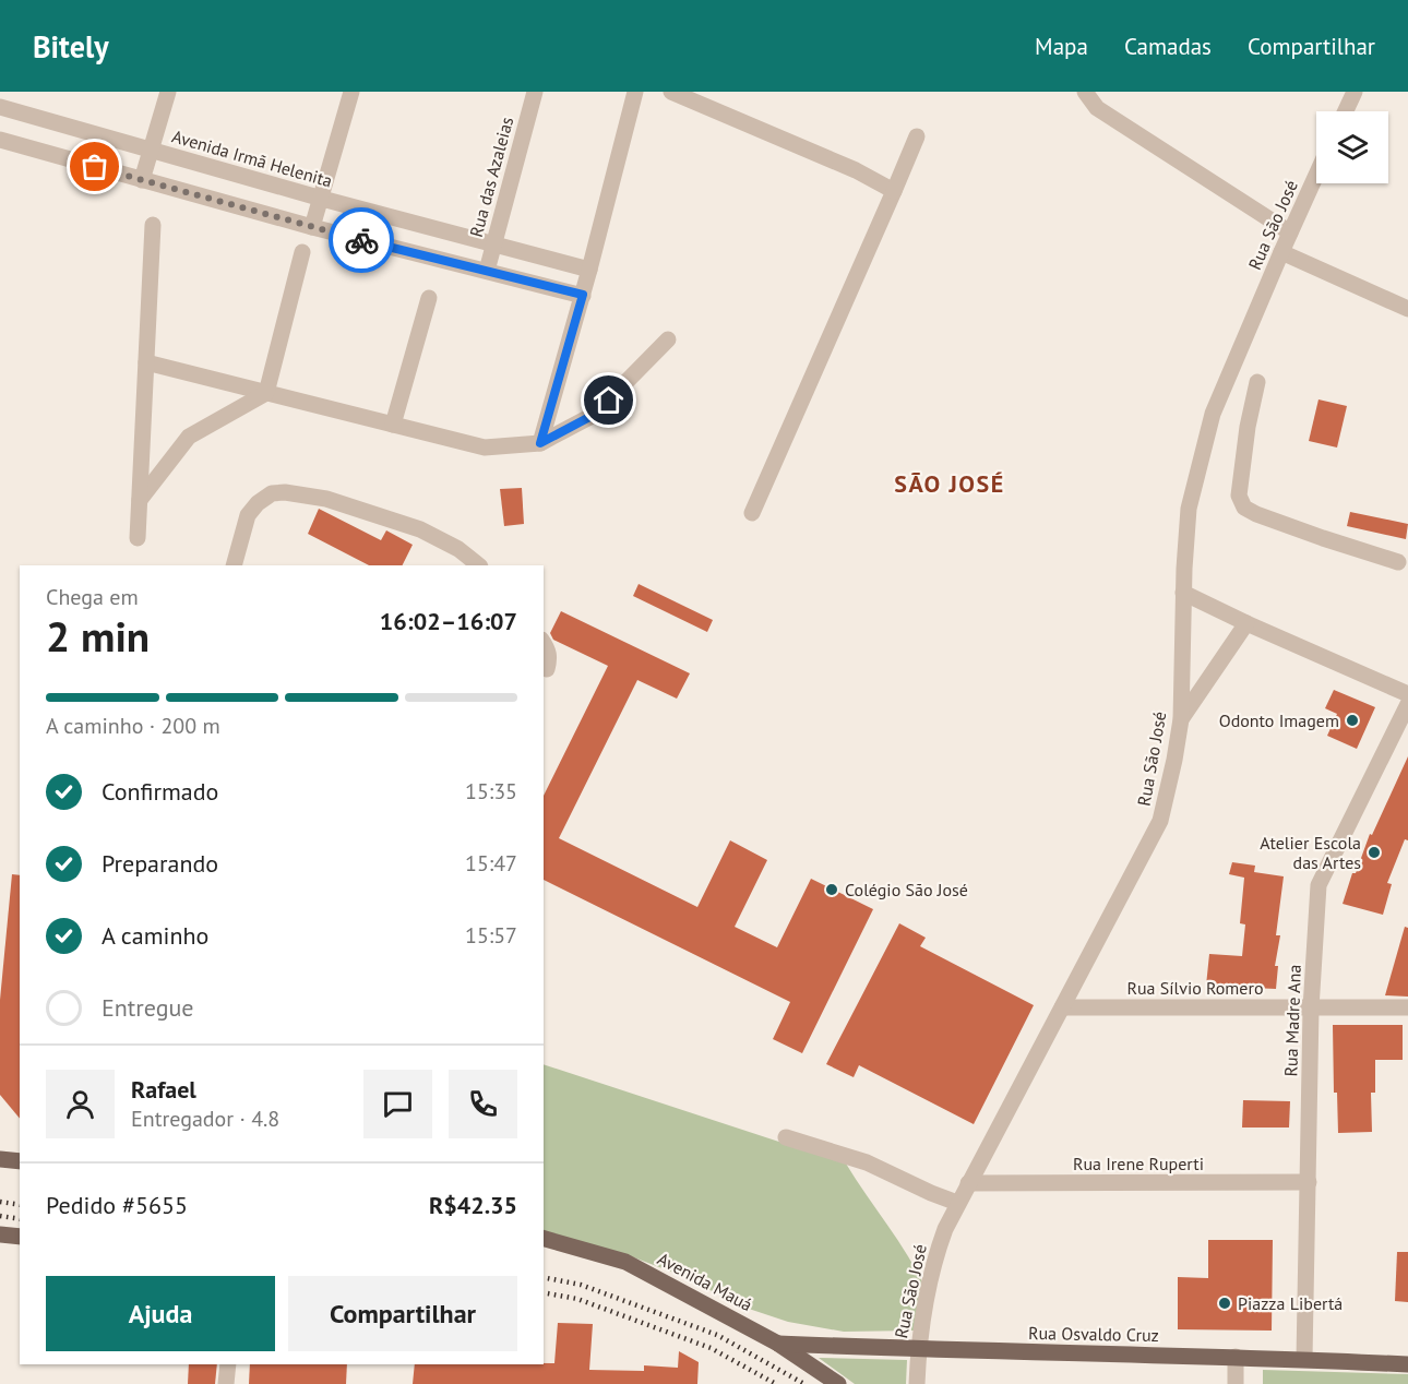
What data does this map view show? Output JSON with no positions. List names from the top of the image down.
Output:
{
  "streets": {
    "main road": ["Avenida Mauá", "Rua Osvaldo Cruz"],
    "street": [
      "Avenida Irmã Helenita",
      "Rua das Azaleias",
      "Rua São José",
      "Rua Sílvio Romero",
      "Rua Madre Ana",
      "Rua Irene Ruperti"
    ]
  },
  "crossings": [
    ["Avenida Irmã Helenita", "Rua das Azaleias"],
    ["Rua São José", "Rua Sílvio Romero"],
    ["Rua São José", "Rua Irene Ruperti"],
    ["Rua São José", "Rua Osvaldo Cruz"],
    ["Rua Sílvio Romero", "Rua Madre Ana"],
    ["Rua Madre Ana", "Rua Irene Ruperti"],
    ["Rua Madre Ana", "Rua Osvaldo Cruz"],
    ["Avenida Mauá", "Rua Osvaldo Cruz"]
  ],
  "districts": ["SÃO JOSÉ"],
  "places": [
    "Odonto Imagem",
    "Atelier Escola das Artes",
    "Colégio São José",
    "Piazza Libertá"
  ],
  "page": {
    "header": "Bitely",
    "nav": ["Mapa", "Camadas", "Compartilhar"],
    "heading": ["2 min", "Chega em", "16:02–16:07"],
    "panel": [
      "Rafael",
      "Entregador · 4.8",
      "Pedido #5655",
      "R$42.35"
    ],
    "bar": "A caminho · 200 m",
    "list": [
      ["Confirmado", "15:35"],
      ["Preparando", "15:47"],
      ["A caminho", "15:57"],
      "Entregue"
    ],
    "buttons": ["Ajuda", "Compartilhar"]
  }
}
